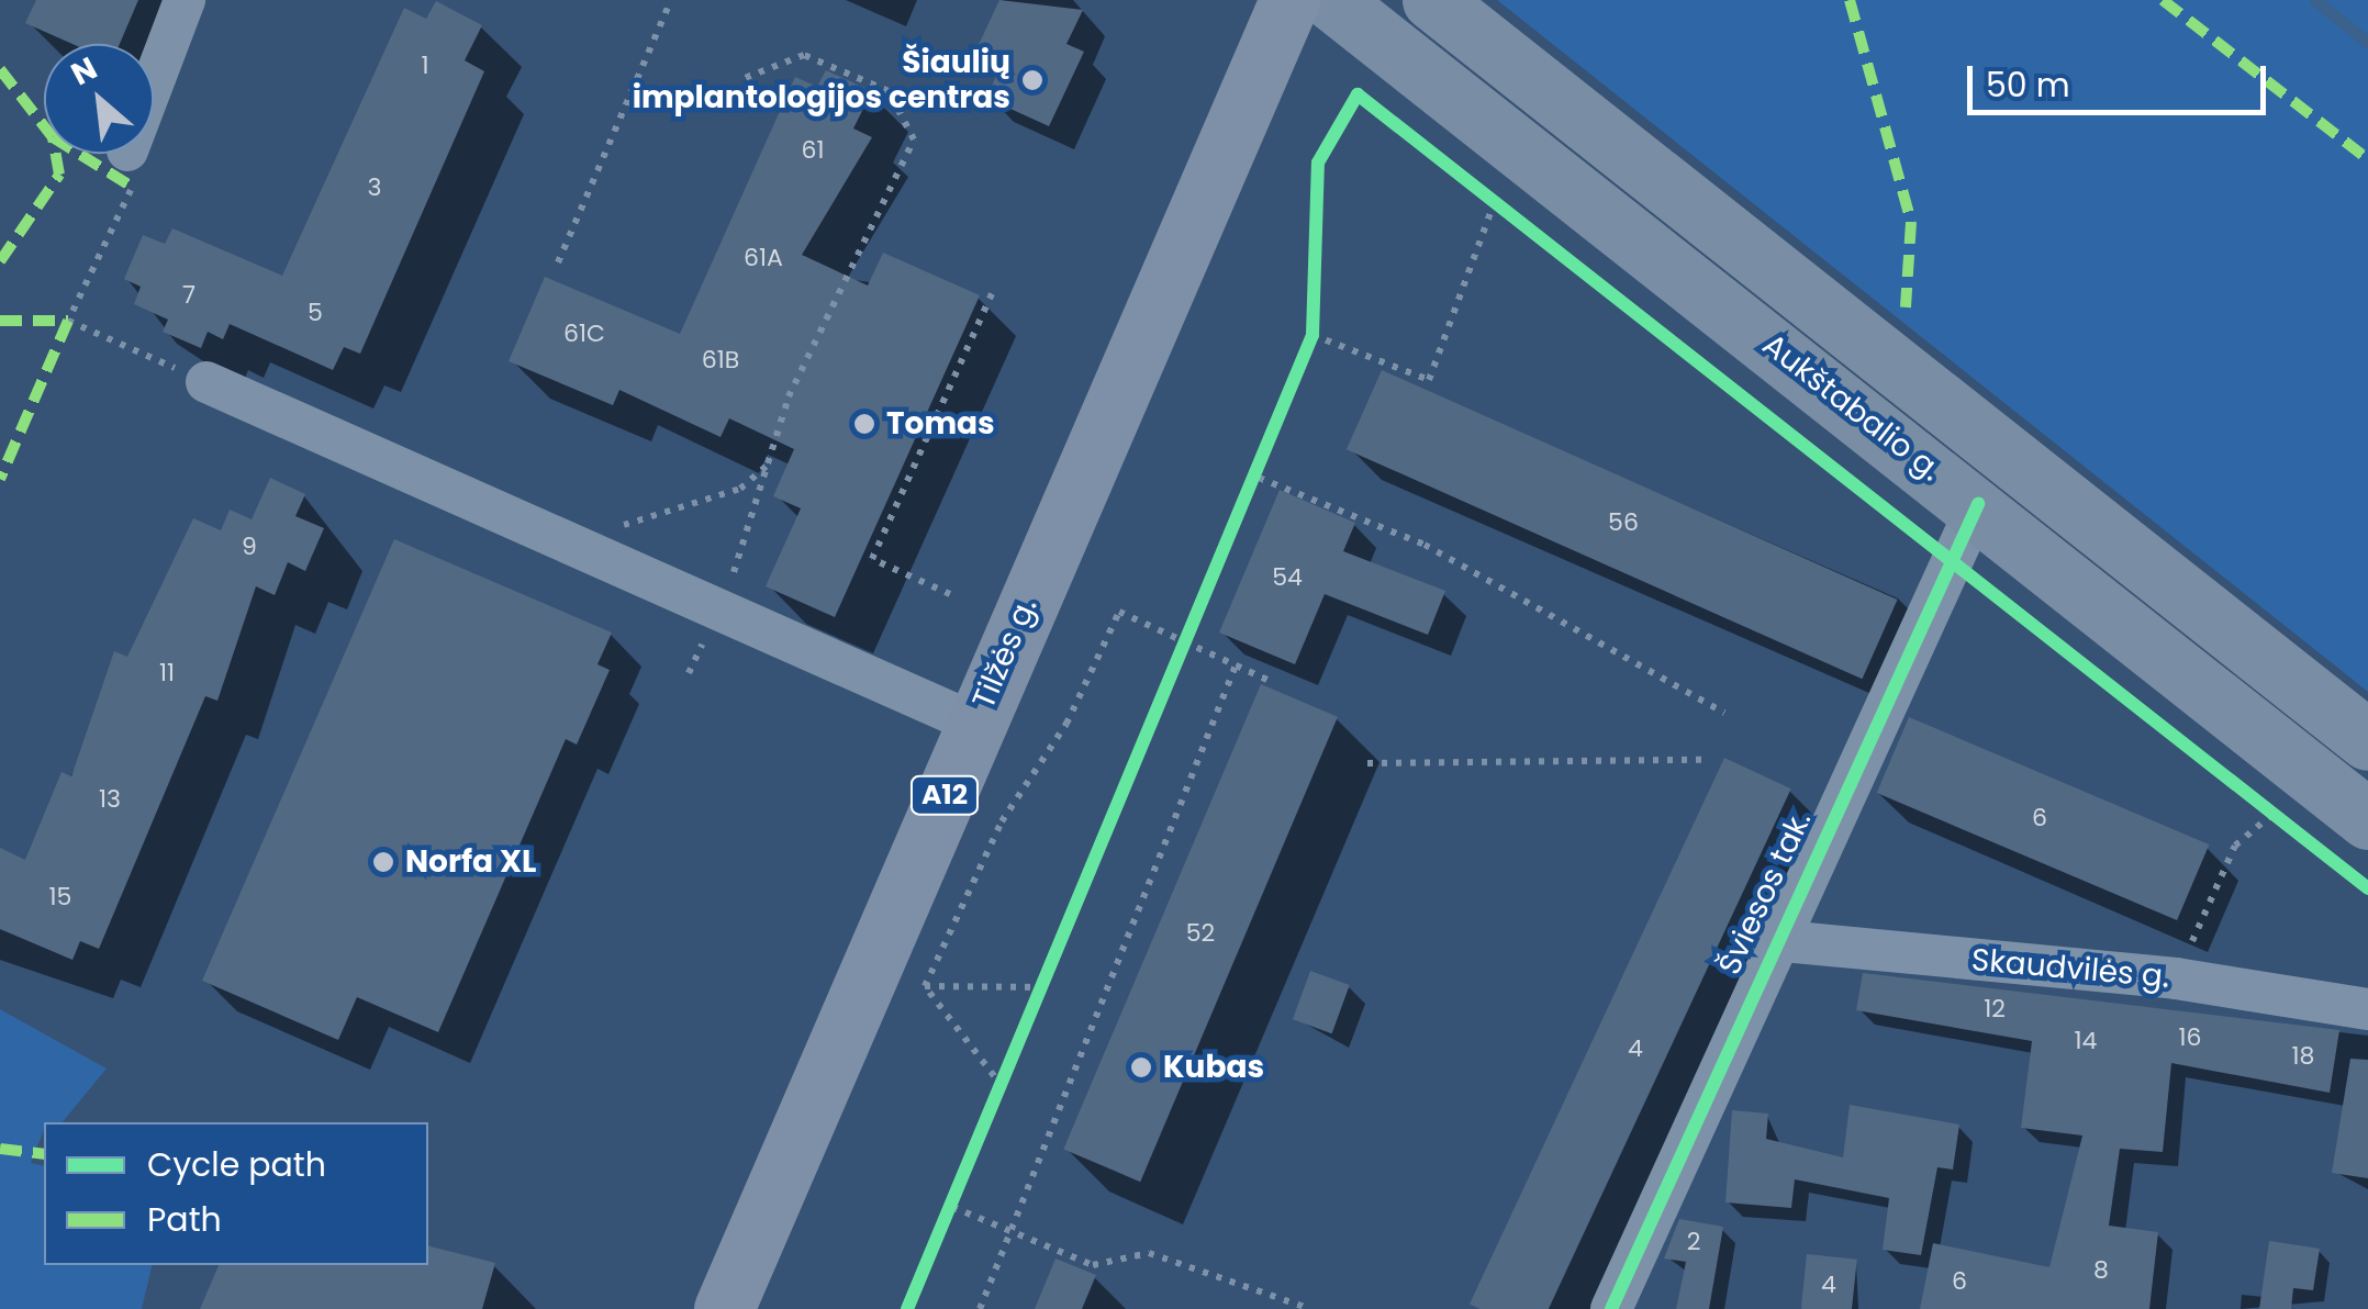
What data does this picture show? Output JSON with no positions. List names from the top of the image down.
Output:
{
  "streets": {
    "highway": ["Tilžės g.", "A12"],
    "main road": ["Aukštabalio g."],
    "street": ["Šviesos tak.", "Skaudvilės g."]
  },
  "crossings": [
    ["Aukštabalio g.", "Šviesos tak."],
    ["Šviesos tak.", "Skaudvilės g."]
  ],
  "places": [
    "Šiaulių implantologijos centras",
    "Tomas",
    "Norfa XL",
    "Kubas"
  ],
  "house_numbers": [
    "1",
    "61",
    "3",
    "61A",
    "7",
    "5",
    "61C",
    "61B",
    "56",
    "9",
    "54",
    "11",
    "13",
    "6",
    "15",
    "52",
    "12",
    "16",
    "14",
    "4",
    "18",
    "2",
    "8",
    "6",
    "4"
  ],
  "legend": ["Cycle path", "Path"],
  "scale_bar": "50 m",
  "north": "top left"
}
